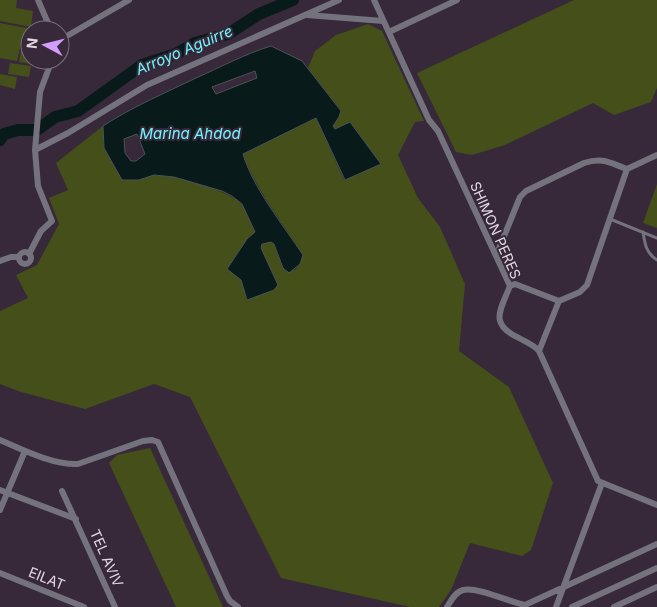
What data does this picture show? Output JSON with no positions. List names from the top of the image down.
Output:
{
  "streets": {
    "street": ["SHIMON PERES", "TEL AVIV", "EILAT"]
  },
  "water": ["Arroyo Aguirre", "Marina Ahdod"],
  "north": "left"
}
